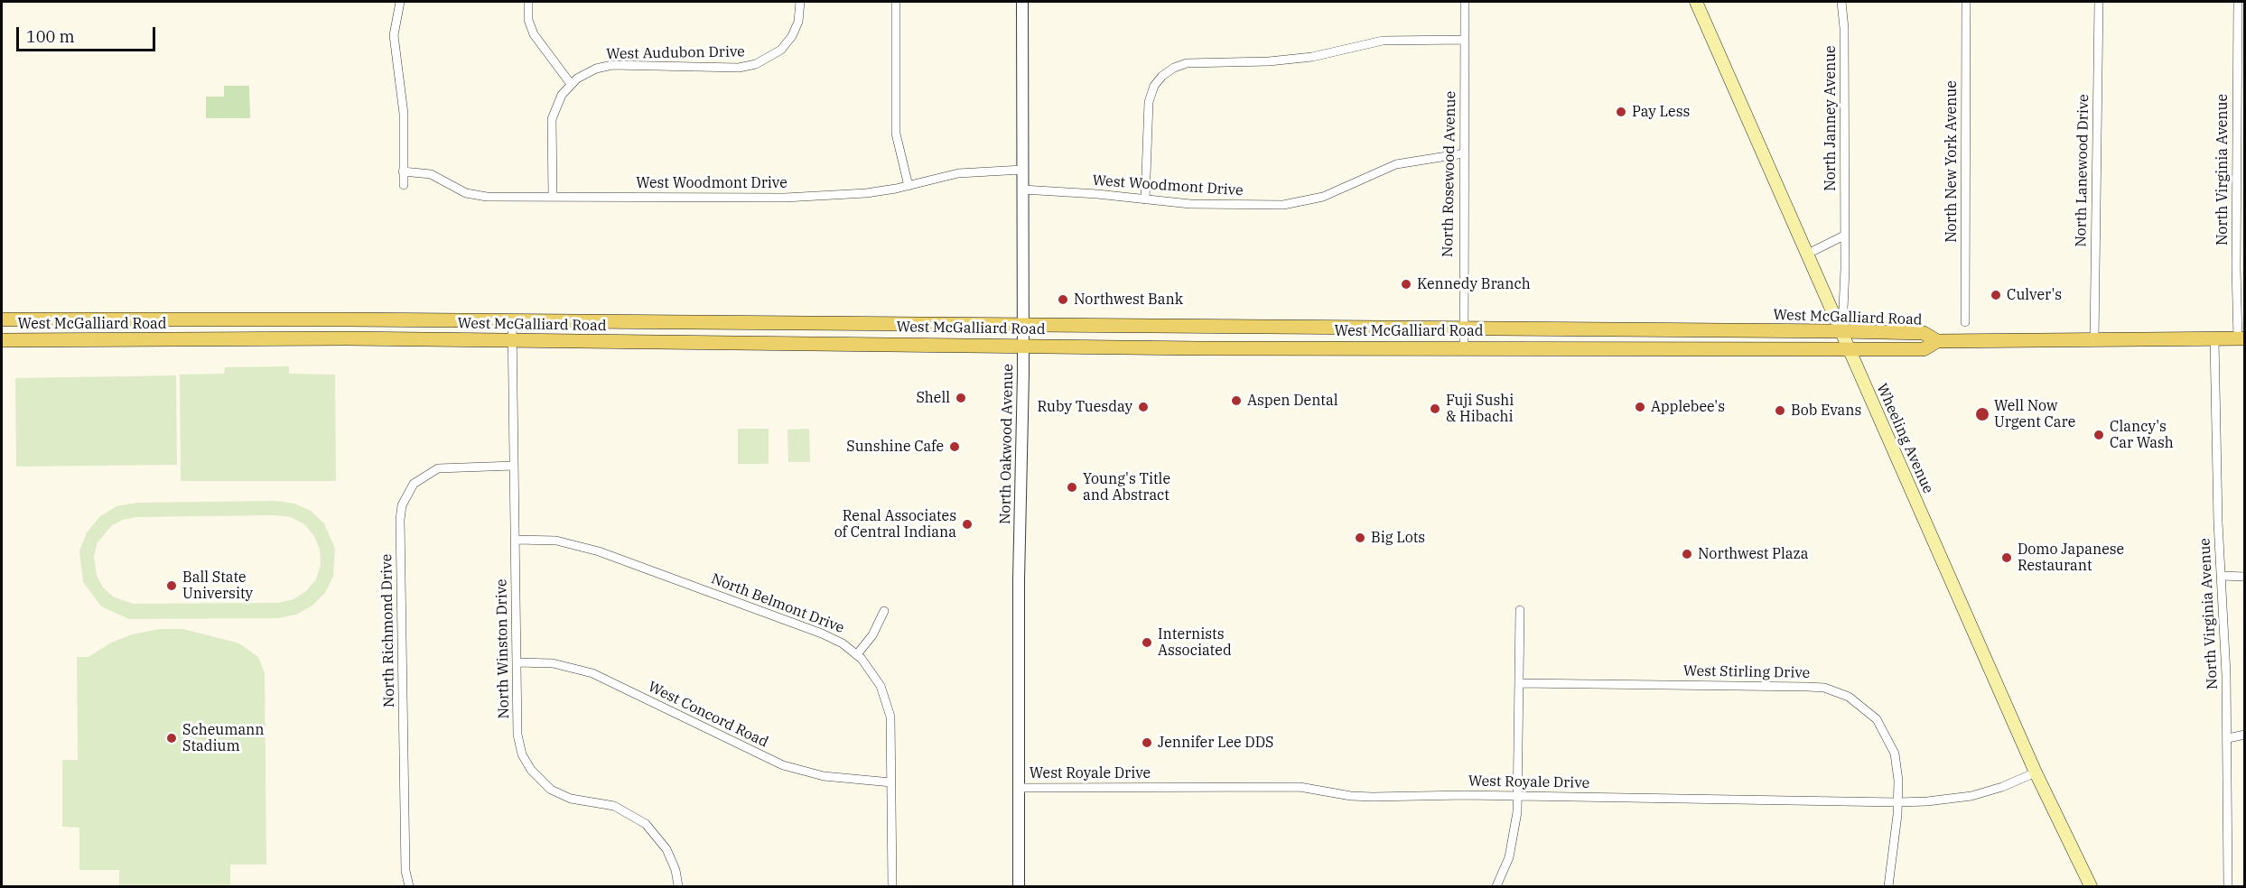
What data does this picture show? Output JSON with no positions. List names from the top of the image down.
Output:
{
  "streets": {
    "main road": ["West McGalliard Road", "Wheeling Avenue"],
    "street": [
      "West Audubon Drive",
      "North Janney Avenue",
      "North New York Avenue",
      "North Virginia Avenue",
      "North Lanewood Drive",
      "North Rosewood Avenue",
      "West Woodmont Drive",
      "North Oakwood Avenue",
      "North Belmont Drive",
      "North Richmond Drive",
      "North Winston Drive",
      "West Stirling Drive",
      "West Concord Road",
      "West Royale Drive"
    ]
  },
  "crossings": [
    ["West Audubon Drive", "West Woodmont Drive"],
    ["North Janney Avenue", "West McGalliard Road"],
    ["North Janney Avenue", "Wheeling Avenue"],
    ["North Virginia Avenue", "West McGalliard Road"],
    ["North Lanewood Drive", "West McGalliard Road"],
    ["North Rosewood Avenue", "West Woodmont Drive"],
    ["North Rosewood Avenue", "West McGalliard Road"],
    ["West Woodmont Drive", "North Oakwood Avenue"],
    ["West McGalliard Road", "Wheeling Avenue"],
    ["West McGalliard Road", "North Oakwood Avenue"],
    ["West McGalliard Road", "North Winston Drive"],
    ["Wheeling Avenue", "West Royale Drive"],
    ["North Oakwood Avenue", "West Royale Drive"],
    ["North Belmont Drive", "North Winston Drive"],
    ["North Belmont Drive", "West Concord Road"],
    ["North Richmond Drive", "North Winston Drive"],
    ["North Winston Drive", "West Concord Road"],
    ["West Stirling Drive", "West Royale Drive"]
  ],
  "places": [
    "Pay Less",
    "Kennedy Branch",
    "Culver's",
    "Northwest Bank",
    "Shell",
    "Aspen Dental",
    "Ruby Tuesday",
    "Applebee's",
    "Fuji Sushi & Hibachi",
    "Bob Evans",
    "Well Now Urgent Care",
    "Clancy's Car Wash",
    "Sunshine Cafe",
    "Young's Title and Abstract",
    "Renal Associates of Central Indiana",
    "Big Lots",
    "Northwest Plaza",
    "Domo Japanese Restaurant",
    "Ball State University",
    "Internists Associated",
    "Scheumann Stadium",
    "Jennifer Lee DDS"
  ],
  "scale_bar": "100 m"
}
